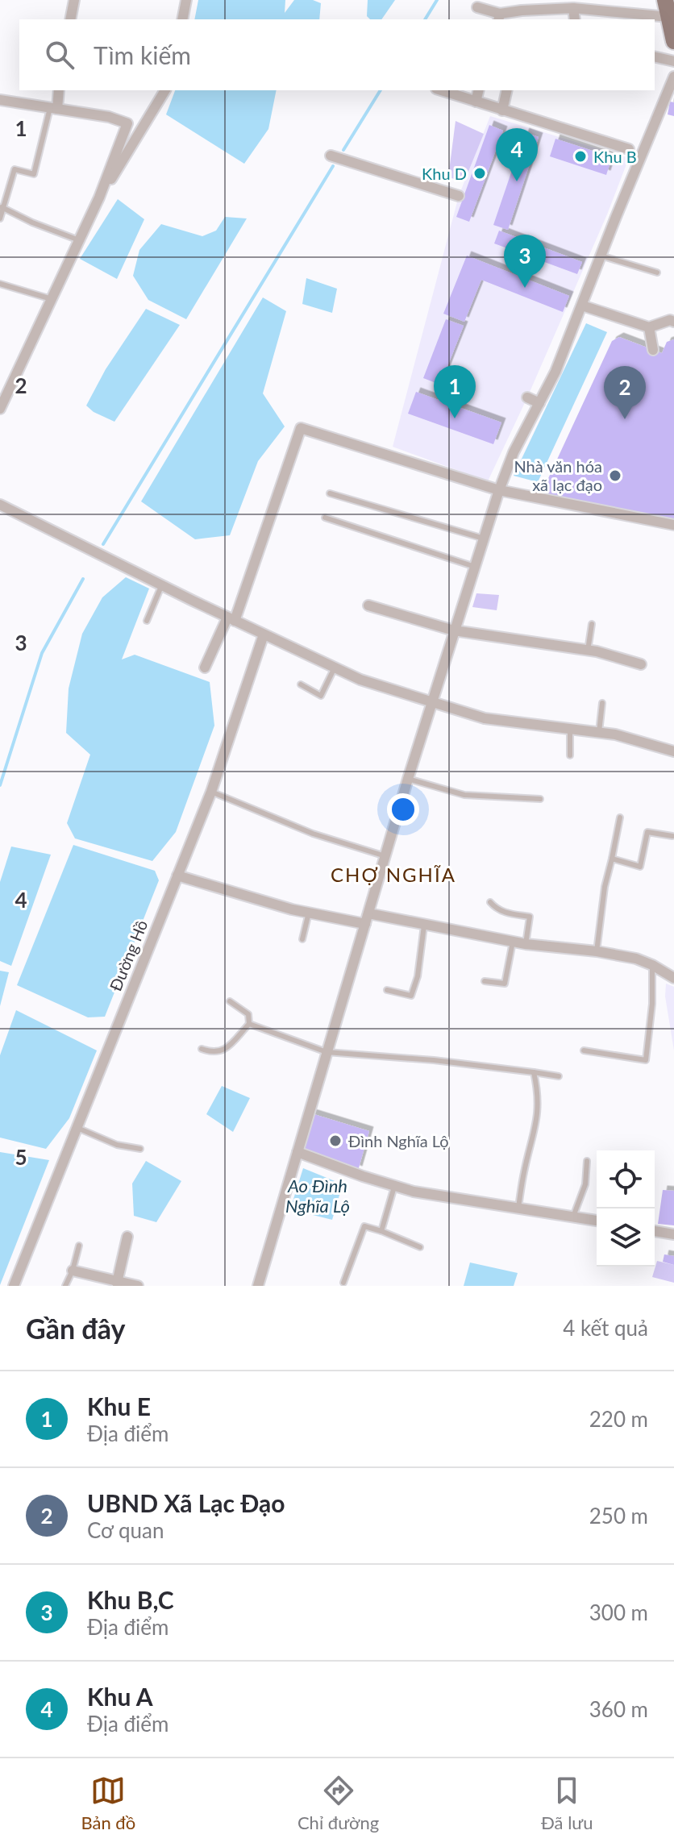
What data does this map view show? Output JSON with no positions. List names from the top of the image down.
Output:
{
  "streets": {
    "street": ["Đường Hồ"]
  },
  "districts": ["CHỢ NGHĨA"],
  "water": ["Ao Đình Nghĩa Lộ"],
  "places": [
    "Khu B",
    "Khu D",
    "Nhà văn hóa xã lạc đạo",
    "Đình Nghĩa Lộ"
  ],
  "page": {
    "search": "Tìm kiếm",
    "pins": [
      "4",
      "3",
      "1",
      "2"
    ],
    "heading": ["Gần đây", "4 kết quả"],
    "list": [
      {
        "mark": "1",
        "name": "Khu E",
        "note": "Địa điểm",
        "value": "220 m"
      },
      {
        "mark": "2",
        "name": "UBND Xã Lạc Đạo",
        "note": "Cơ quan",
        "value": "250 m"
      },
      {
        "mark": "3",
        "name": "Khu B,C",
        "note": "Địa điểm",
        "value": "300 m"
      },
      {
        "mark": "4",
        "name": "Khu A",
        "note": "Địa điểm",
        "value": "360 m"
      }
    ],
    "nav": ["Bản đồ", "Chỉ đường", "Đã lưu"]
  },
  "grid": {
    "rows": [
      "1",
      "2",
      "3",
      "4",
      "5"
    ]
  }
}
